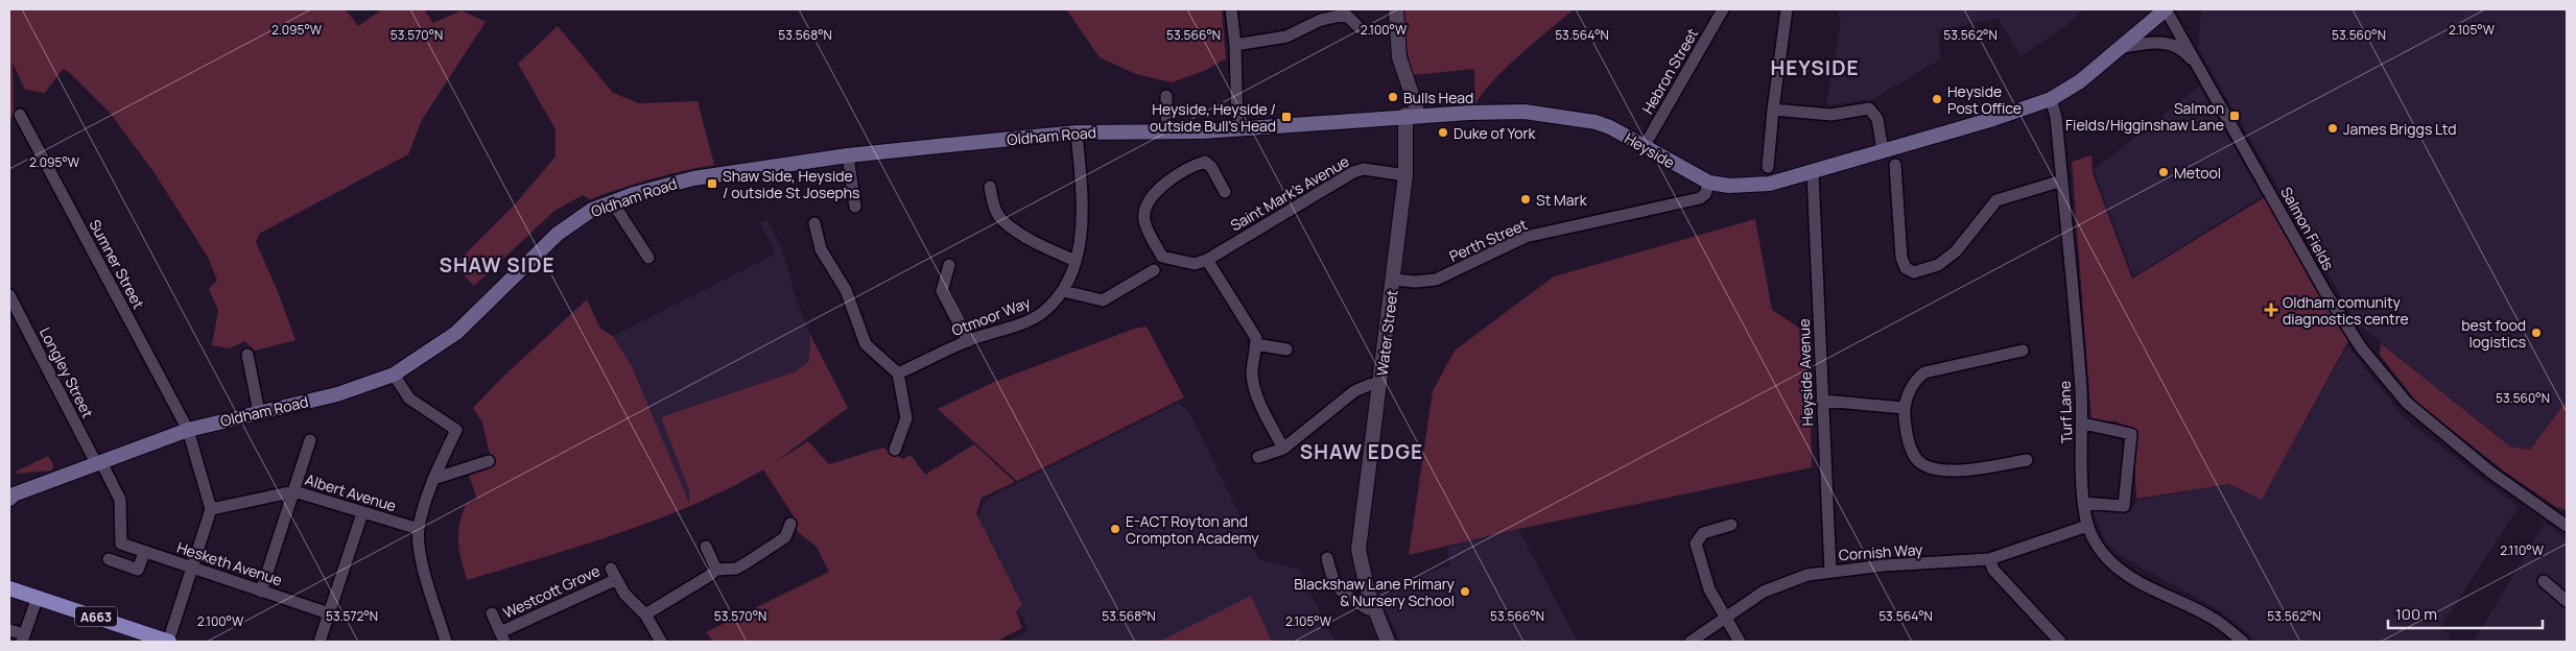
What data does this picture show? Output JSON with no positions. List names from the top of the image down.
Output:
{
  "streets": {
    "main road": ["Oldham Road", "Heyside", "A663"],
    "street": [
      "Hebron Street",
      "Saint Mark's Avenue",
      "Salmon Fields",
      "Perth Street",
      "Sumner Street",
      "Otmoor Way",
      "Water Street",
      "Longley Street",
      "Heyside Avenue",
      "Turf Lane",
      "Albert Avenue",
      "Cornish Way",
      "Hesketh Avenue",
      "Westcott Grove"
    ]
  },
  "crossings": [
    ["Hebron Street", "Heyside"],
    ["Oldham Road", "Heyside"],
    ["Oldham Road", "Sumner Street"],
    ["Oldham Road", "Otmoor Way"],
    ["Oldham Road", "Longley Street"],
    ["Heyside", "Salmon Fields"],
    ["Heyside", "Perth Street"],
    ["Heyside", "Water Street"],
    ["Heyside", "Heyside Avenue"],
    ["Heyside", "Turf Lane"],
    ["Saint Mark's Avenue", "Water Street"],
    ["Perth Street", "Water Street"],
    ["Sumner Street", "Albert Avenue"],
    ["Longley Street", "Hesketh Avenue"],
    ["Heyside Avenue", "Cornish Way"],
    ["Turf Lane", "Cornish Way"]
  ],
  "districts": ["HEYSIDE", "SHAW SIDE", "SHAW EDGE"],
  "places": {
    "other": [
      "Bulls Head",
      "Heyside Post Office",
      "James Briggs Ltd",
      "Duke of York",
      "Metool",
      "St Mark",
      "best food logistics",
      "E-ACT Royton and Crompton Academy",
      "Blackshaw Lane Primary & Nursery School"
    ],
    "transit": ["Salmon Fields/Higginshaw Lane", "Heyside, Heyside / outside Bull's Head", "Shaw Side, Heyside / outside St Josephs"],
    "health": ["Oldham comunity diagnostics centre"]
  },
  "scale_bar": "100 m",
  "coordinates": [
    "2.100°W",
    "2.105°W",
    "2.095°W",
    "53.570°N",
    "53.568°N",
    "53.566°N",
    "53.564°N",
    "53.562°N",
    "53.560°N",
    "2.110°W",
    "53.572°N"
  ]
}
